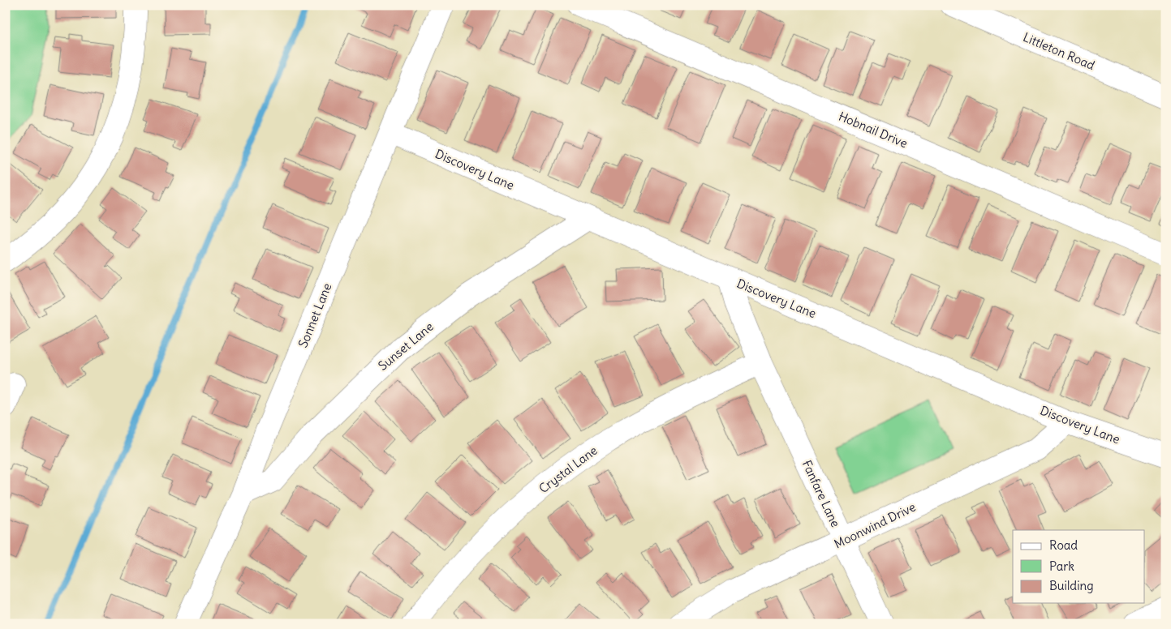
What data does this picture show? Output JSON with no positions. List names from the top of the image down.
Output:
{
  "streets": {
    "street": [
      "Littleton Road",
      "Hobnail Drive",
      "Discovery Lane",
      "Sonnet Lane",
      "Sunset Lane",
      "Crystal Lane",
      "Fanfare Lane",
      "Moonwind Drive"
    ]
  },
  "crossings": [
    ["Discovery Lane", "Sonnet Lane"],
    ["Discovery Lane", "Sunset Lane"],
    ["Discovery Lane", "Fanfare Lane"],
    ["Discovery Lane", "Moonwind Drive"],
    ["Sonnet Lane", "Sunset Lane"],
    ["Crystal Lane", "Fanfare Lane"],
    ["Fanfare Lane", "Moonwind Drive"]
  ],
  "legend": ["Road", "Park", "Building"]
}
